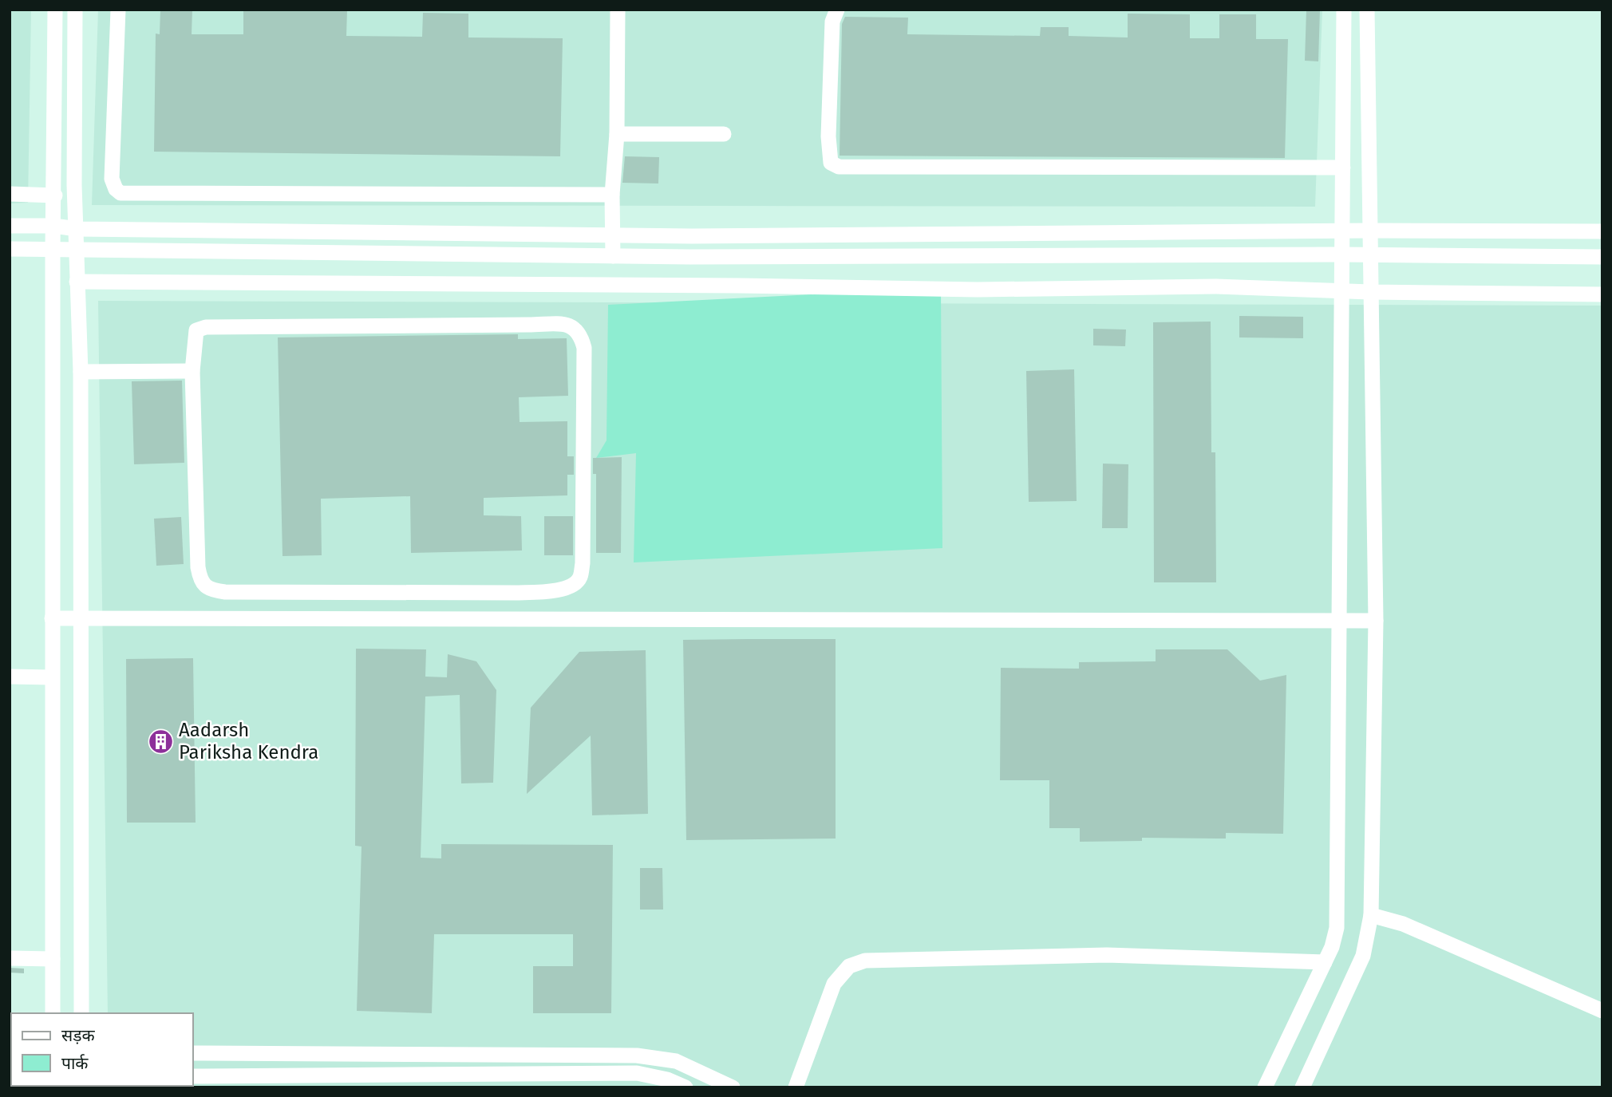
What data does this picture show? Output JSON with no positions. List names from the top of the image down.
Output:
{
  "places": {
    "building": ["Aadarsh Pariksha Kendra"]
  },
  "legend": ["सड़क", "पार्क"]
}
